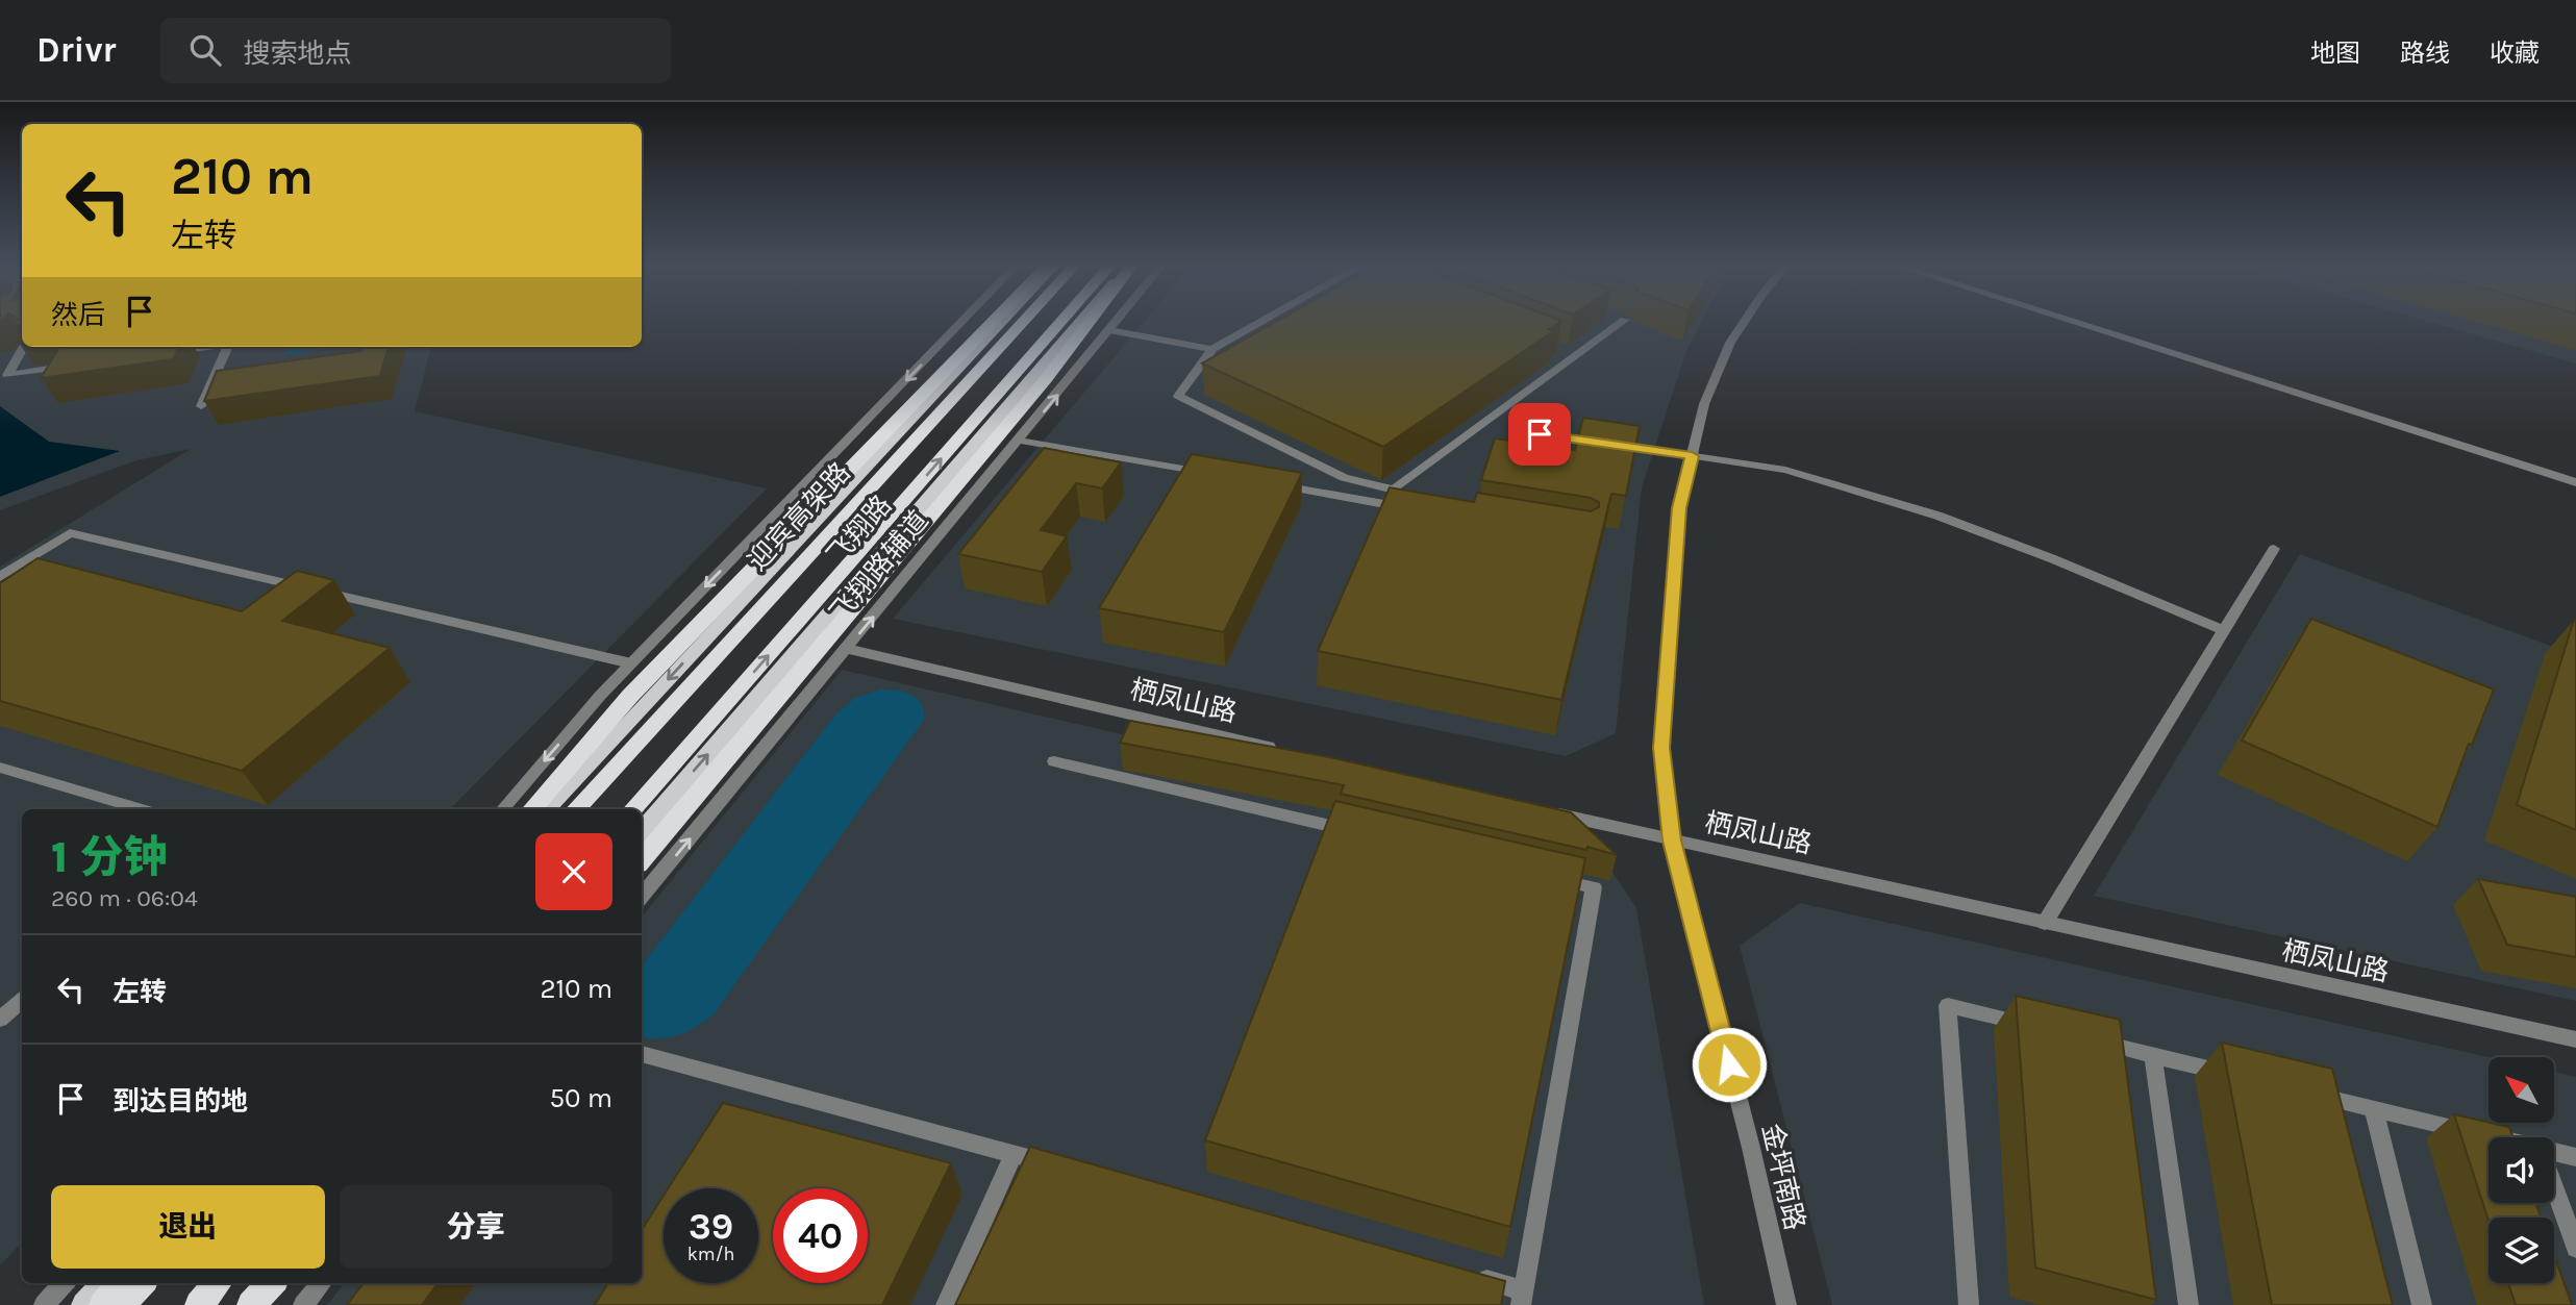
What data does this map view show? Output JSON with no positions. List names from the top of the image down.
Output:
{
  "streets": {
    "highway": ["迎宾高架路"],
    "main road": ["飞翔路"],
    "street": ["飞翔路辅道", "栖凤山路", "金坪南路"]
  },
  "crossings": [
    ["飞翔路辅道", "栖凤山路"],
    ["栖凤山路", "金坪南路"]
  ],
  "one_way": ["飞翔路辅道"],
  "north": "top left",
  "page": {
    "header": "Drivr",
    "search": "搜索地点",
    "nav": ["地图", "路线", "收藏"],
    "turn": ["210 m", "左转"],
    "then": "然后",
    "heading": ["1 分钟", "260 m · 06:04"],
    "list": [
      {
        "name": "左转",
        "value": "210 m"
      },
      {
        "name": "到达目的地",
        "value": "50 m"
      }
    ],
    "buttons": ["退出", "分享"],
    "speed": "39 km/h",
    "limit": "40"
  }
}
